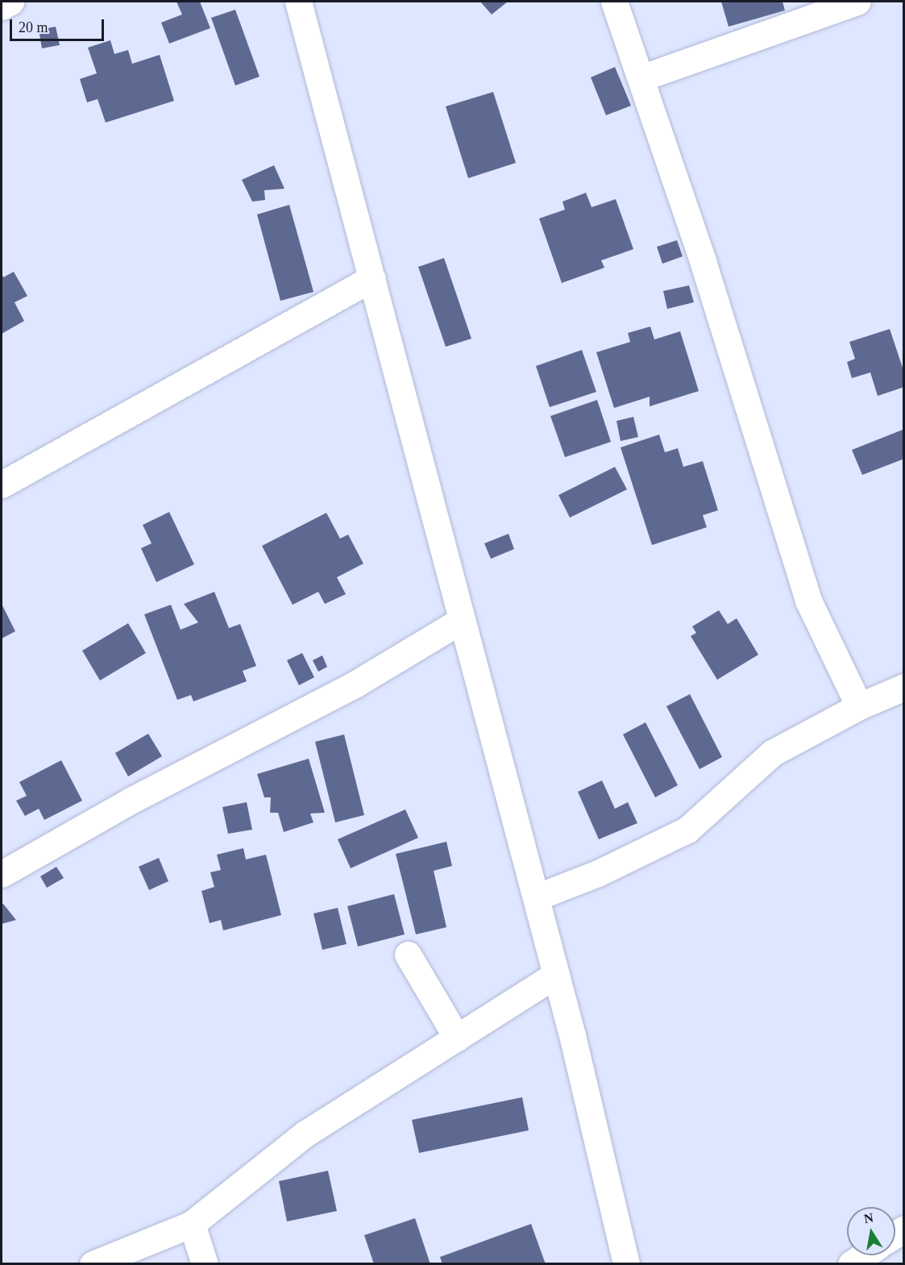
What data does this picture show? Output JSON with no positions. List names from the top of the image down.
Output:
{
  "scale_bar": "20 m",
  "north": "top"
}
